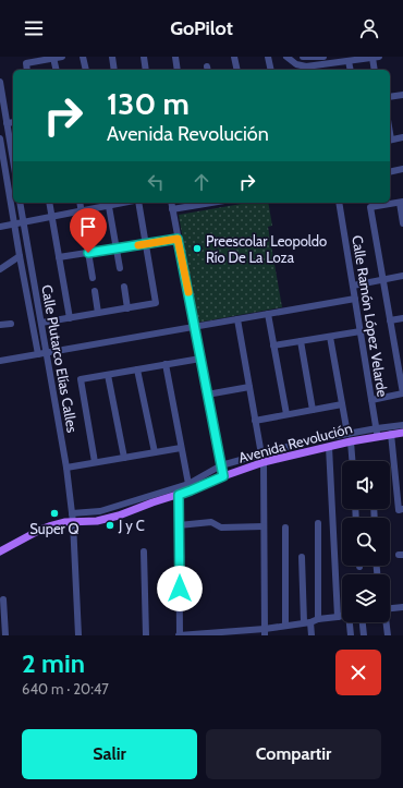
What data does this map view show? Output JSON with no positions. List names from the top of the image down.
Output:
{
  "streets": {
    "main road": ["Avenida Revolución"],
    "street": ["Calle Ramón López Velarde", "Calle Plutarco Elías Calles"]
  },
  "crossings": [
    ["Calle Ramón López Velarde", "Avenida Revolución"],
    ["Calle Plutarco Elías Calles", "Avenida Revolución"]
  ],
  "places": ["Preescolar Leopoldo Río De La Loza", "Super Q", "J y C"],
  "page": {
    "header": "GoPilot",
    "turn": ["130 m", "Avenida Revolución"],
    "heading": ["2 min", "640 m · 20:47"],
    "buttons": ["Salir", "Compartir"]
  }
}
